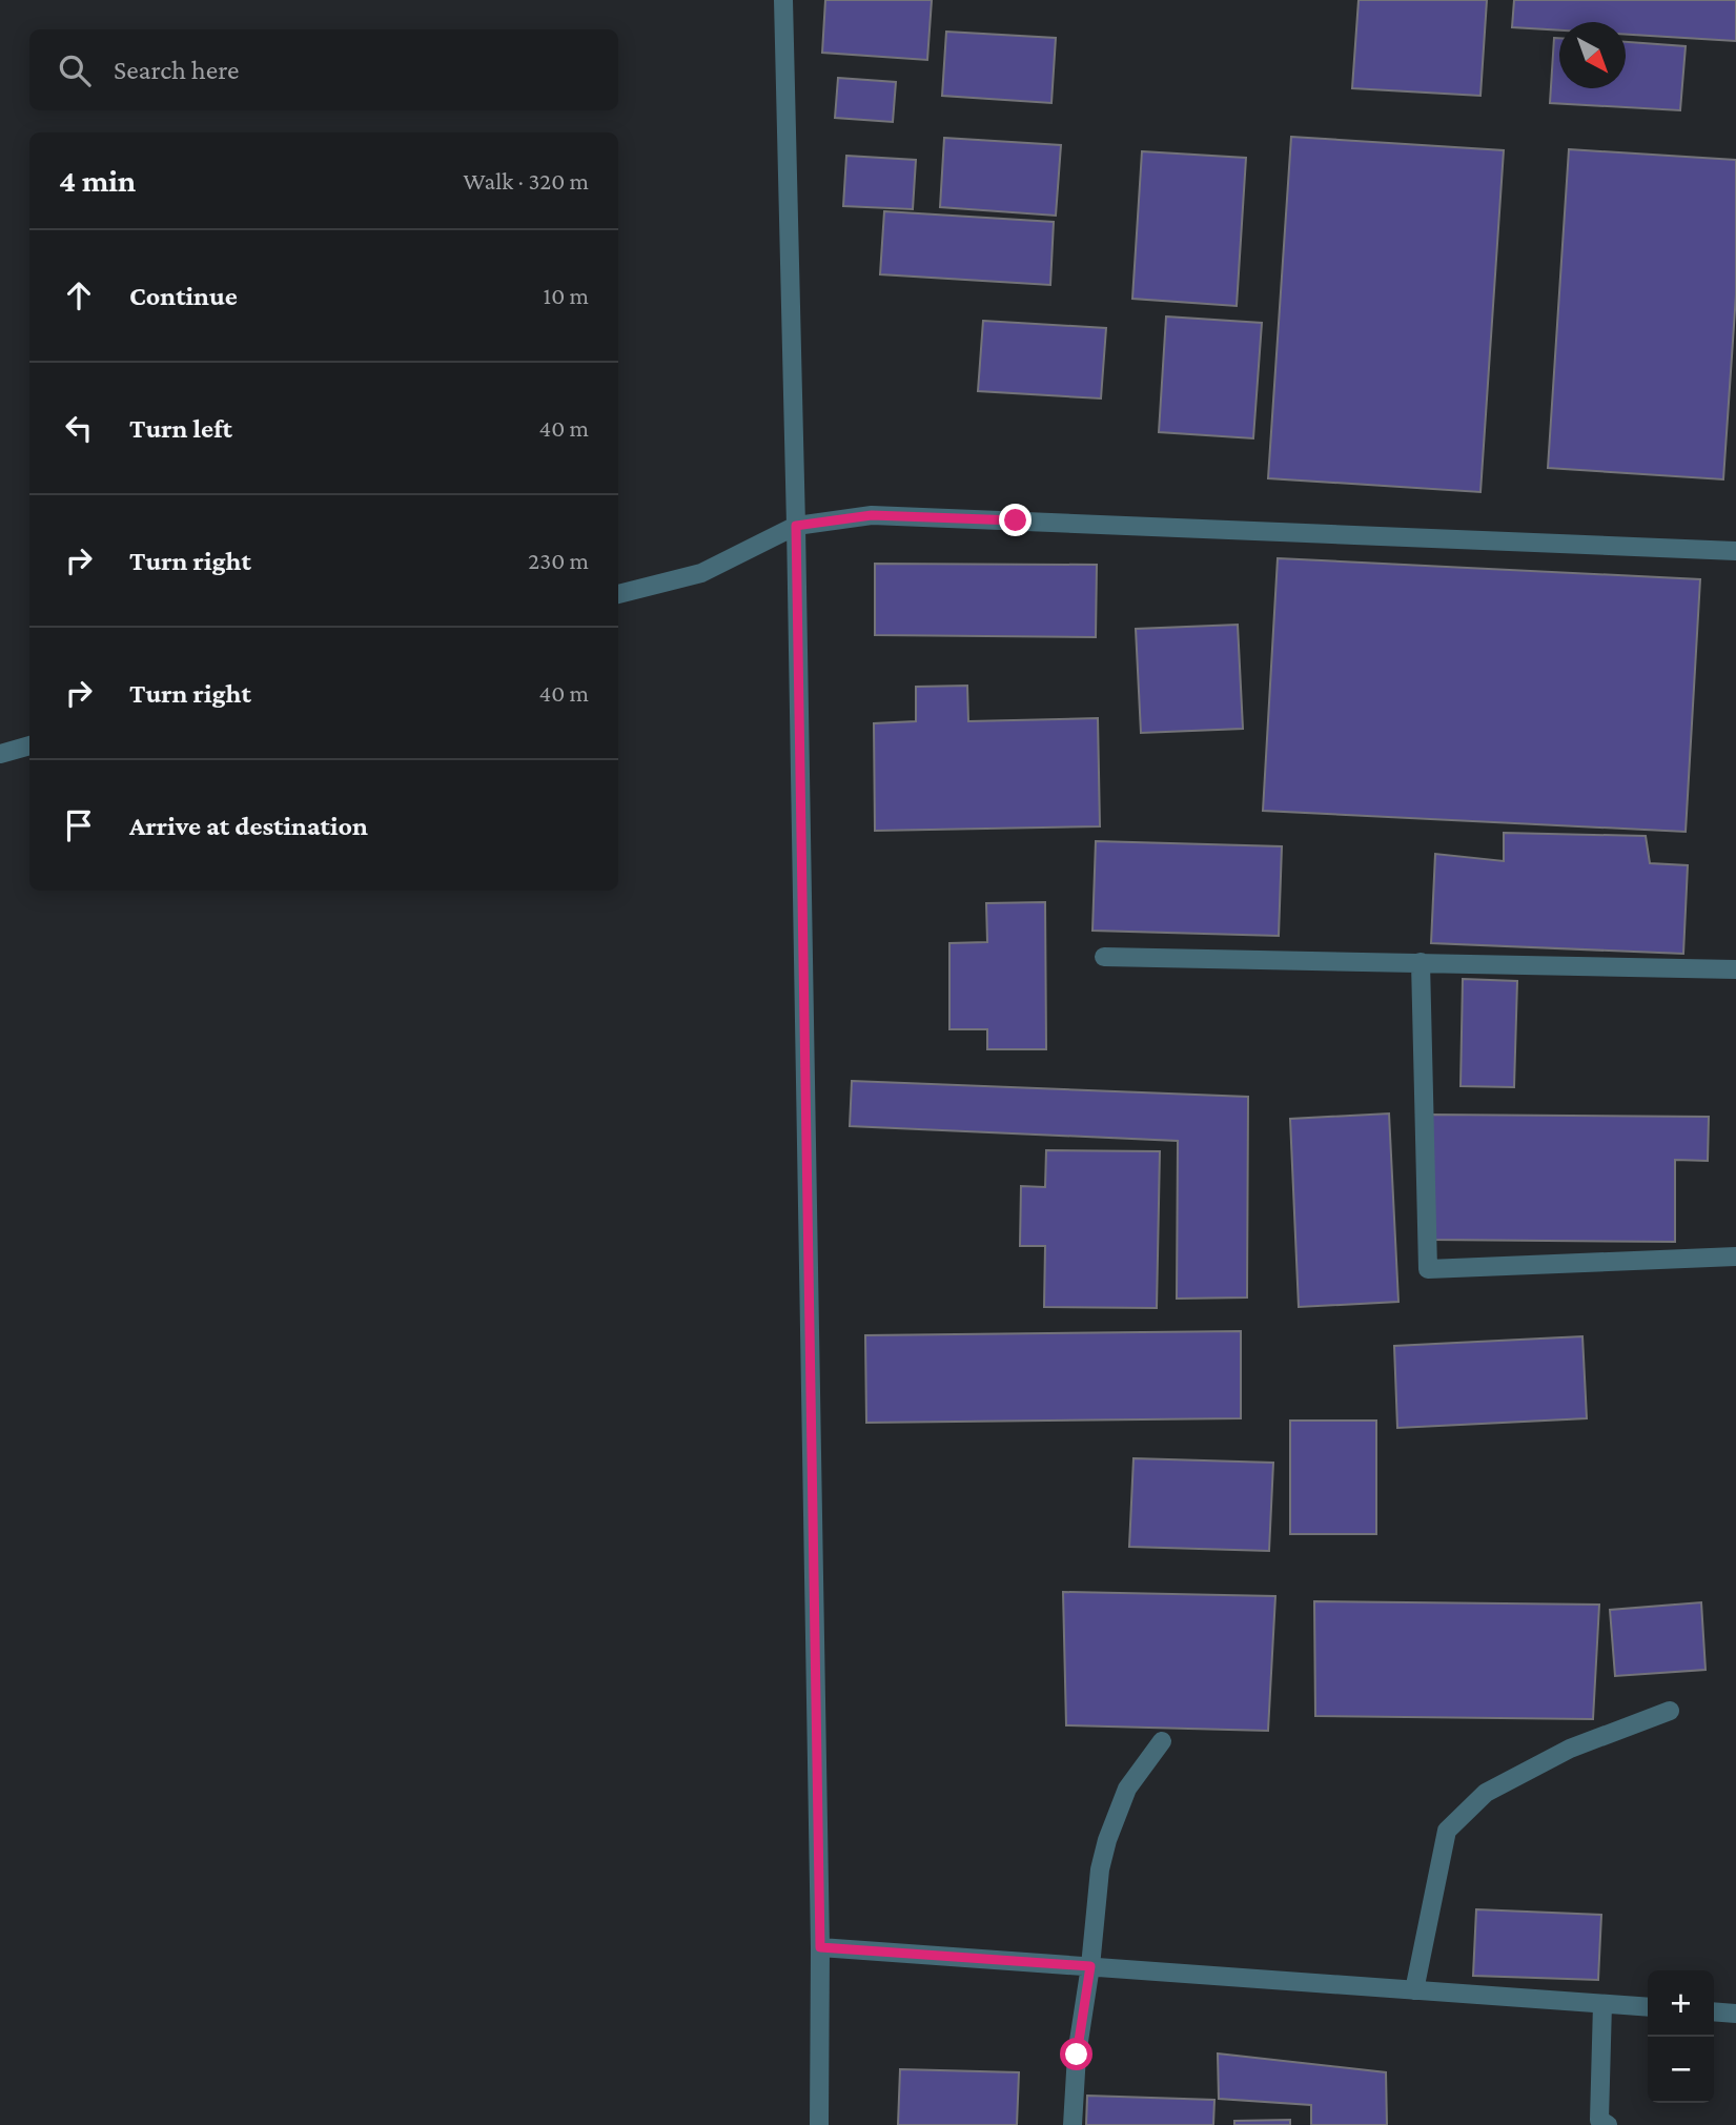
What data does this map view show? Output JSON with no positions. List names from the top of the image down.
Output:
{
  "north": "bottom right",
  "page": {
    "search": "Search here",
    "heading": ["4 min", "Walk · 320 m"],
    "list": [
      ["Continue", "10 m"],
      ["Turn left", "40 m"],
      ["Turn right", "230 m"],
      ["Turn right", "40 m"],
      "Arrive at destination"
    ],
    "map_buttons": ["+", "−"]
  }
}
